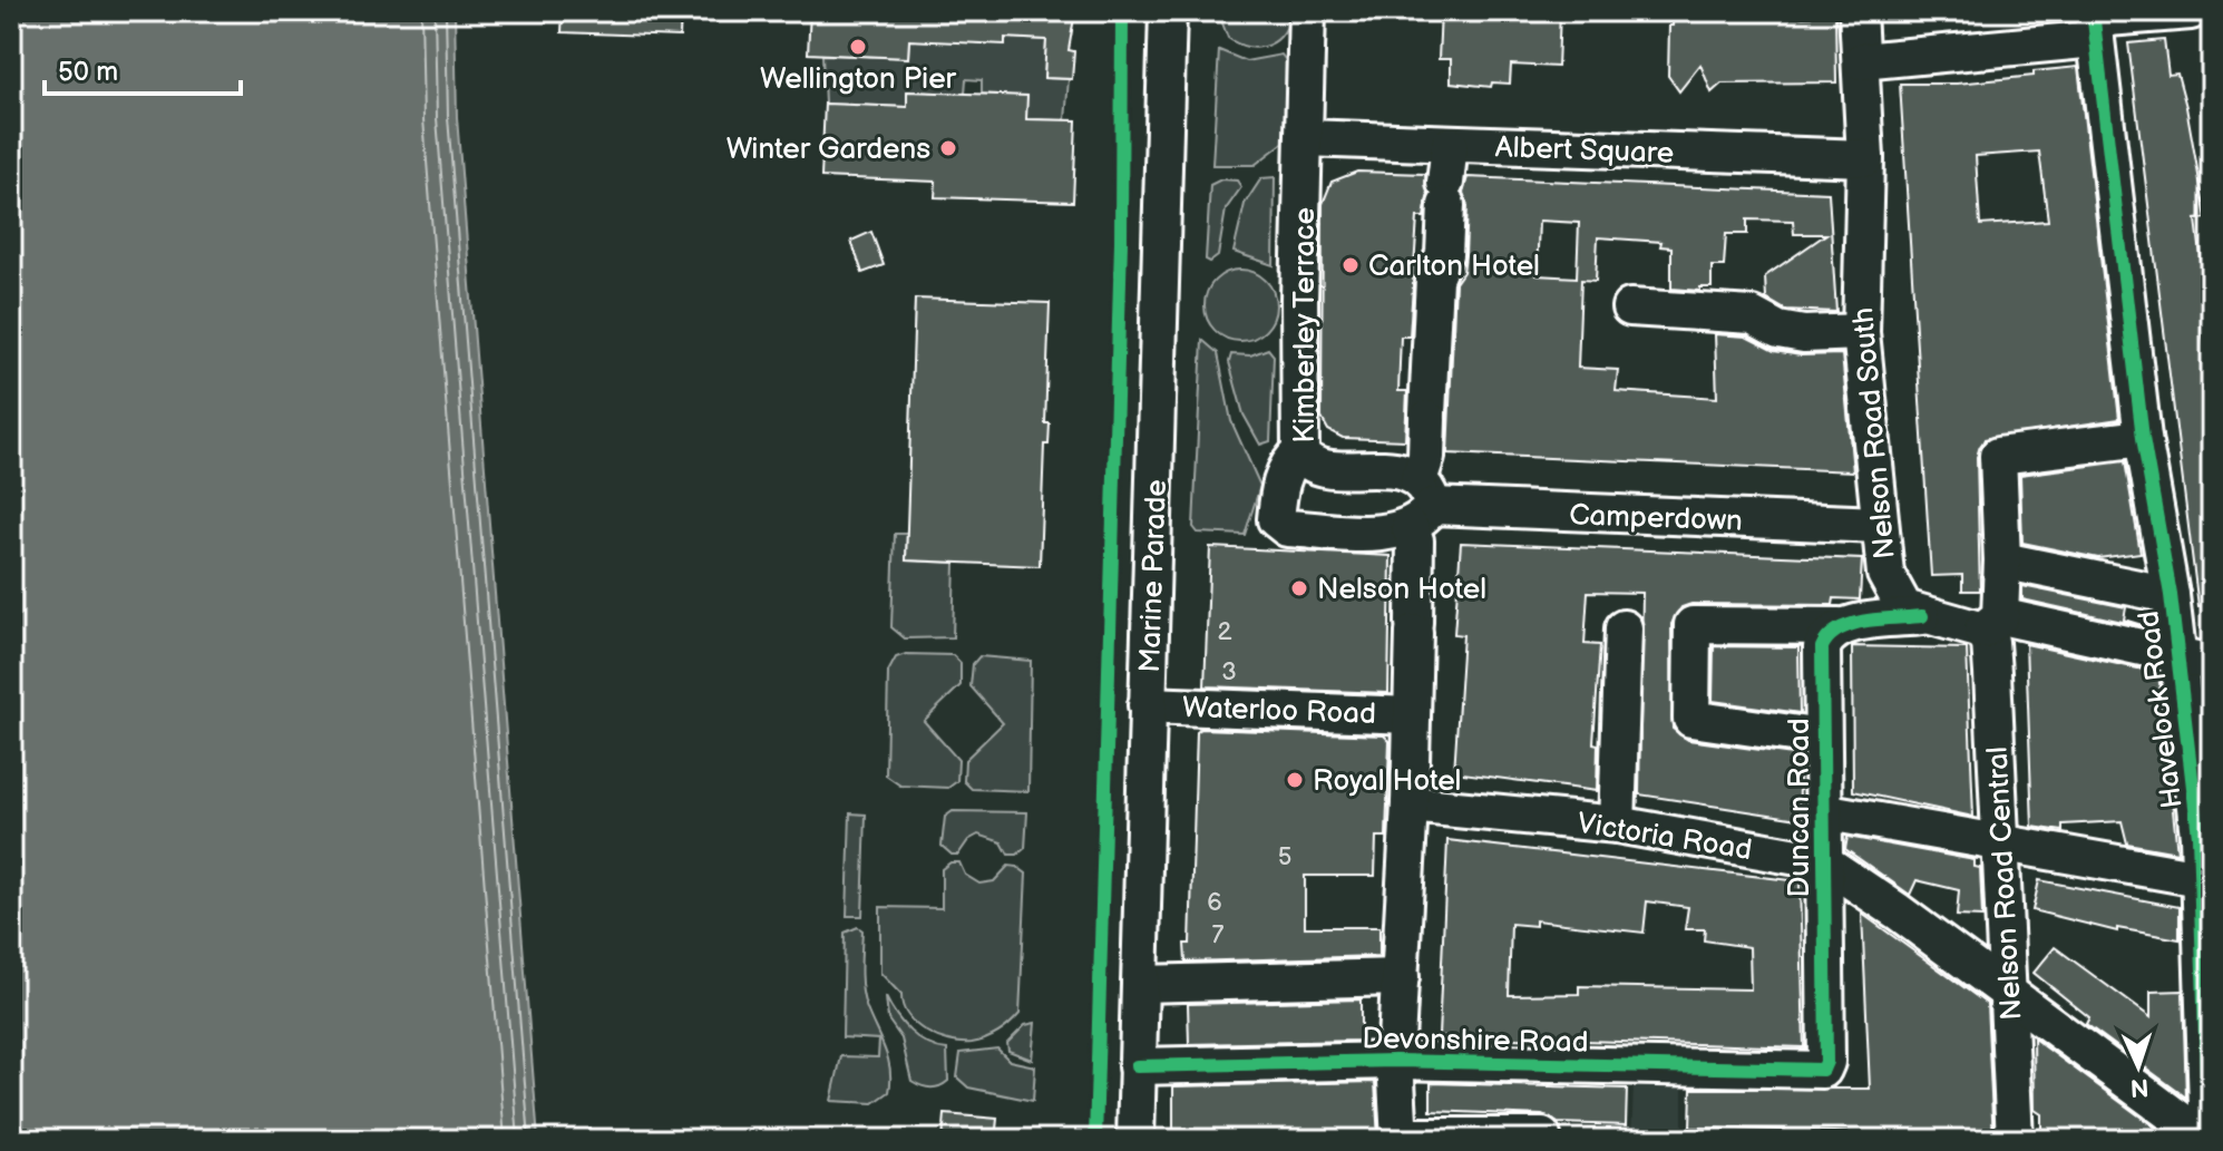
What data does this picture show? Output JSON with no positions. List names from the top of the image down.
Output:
{
  "streets": {
    "street": [
      "Albert Square",
      "Kimberley Terrace",
      "Nelson Road South",
      "Camperdown",
      "Marine Parade",
      "Waterloo Road",
      "Havelock Road",
      "Duncan Road",
      "Victoria Road",
      "Nelson Road Central",
      "Devonshire Road"
    ]
  },
  "crossings": [
    ["Albert Square", "Kimberley Terrace"],
    ["Albert Square", "Nelson Road South"],
    ["Kimberley Terrace", "Camperdown"],
    ["Nelson Road South", "Camperdown"],
    ["Marine Parade", "Waterloo Road"],
    ["Marine Parade", "Devonshire Road"],
    ["Havelock Road", "Victoria Road"],
    ["Havelock Road", "Nelson Road Central"],
    ["Duncan Road", "Victoria Road"],
    ["Duncan Road", "Devonshire Road"],
    ["Victoria Road", "Nelson Road Central"]
  ],
  "places": [
    "Wellington Pier",
    "Winter Gardens",
    "Carlton Hotel",
    "Nelson Hotel",
    "Royal Hotel"
  ],
  "house_numbers": [
    "2",
    "3",
    "5",
    "6",
    "7"
  ],
  "scale_bar": "50 m",
  "north": "bottom"
}
